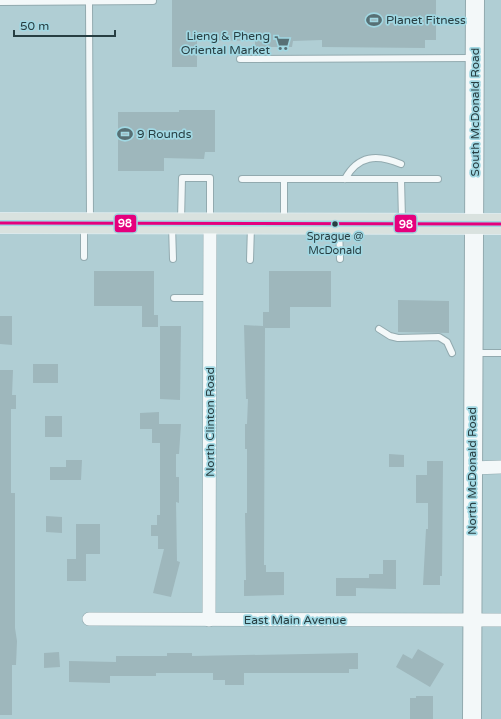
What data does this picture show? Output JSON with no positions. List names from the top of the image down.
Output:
{
  "streets": {
    "street": [
      "South McDonald Road",
      "North Clinton Road",
      "North McDonald Road",
      "East Main Avenue"
    ]
  },
  "crossings": [
    ["South McDonald Road", "North McDonald Road"],
    ["North Clinton Road", "East Main Avenue"],
    ["North McDonald Road", "East Main Avenue"]
  ],
  "places": {
    "sports": ["Planet Fitness", "9 Rounds"],
    "supermarket": ["Lieng & Pheng Oriental Market"],
    "other": ["Sprague @ McDonald"]
  },
  "lines": ["transit line 98"],
  "scale_bar": "50 m"
}
